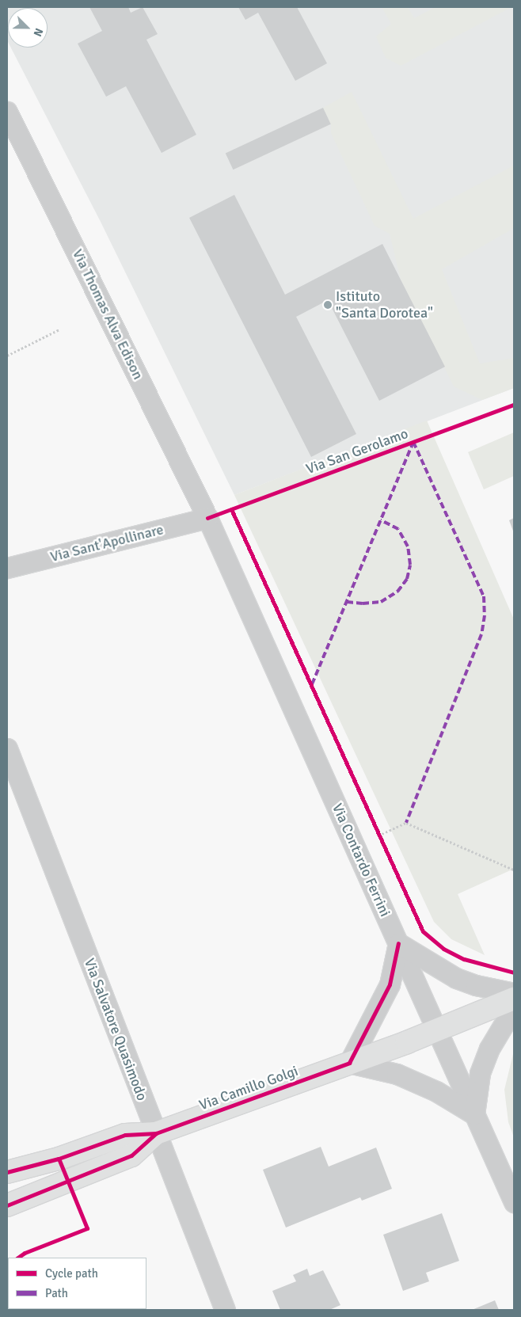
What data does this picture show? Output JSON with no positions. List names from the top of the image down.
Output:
{
  "streets": {
    "street": [
      "Via Thomas Alva Edison",
      "Via Sant'Apollinare",
      "Via Contardo Ferrini",
      "Via Salvatore Quasimodo",
      "Via Camillo Golgi"
    ],
    "cycle path": ["Via San Gerolamo"]
  },
  "crossings": [
    ["Via Thomas Alva Edison", "Via Sant'Apollinare"],
    ["Via Thomas Alva Edison", "Via Contardo Ferrini"],
    ["Via Sant'Apollinare", "Via Contardo Ferrini"],
    ["Via Contardo Ferrini", "Via Camillo Golgi"],
    ["Via Salvatore Quasimodo", "Via Camillo Golgi"]
  ],
  "places": ["Istituto \"Santa Dorotea\""],
  "legend": ["Cycle path", "Path"],
  "north": "bottom right"
}
